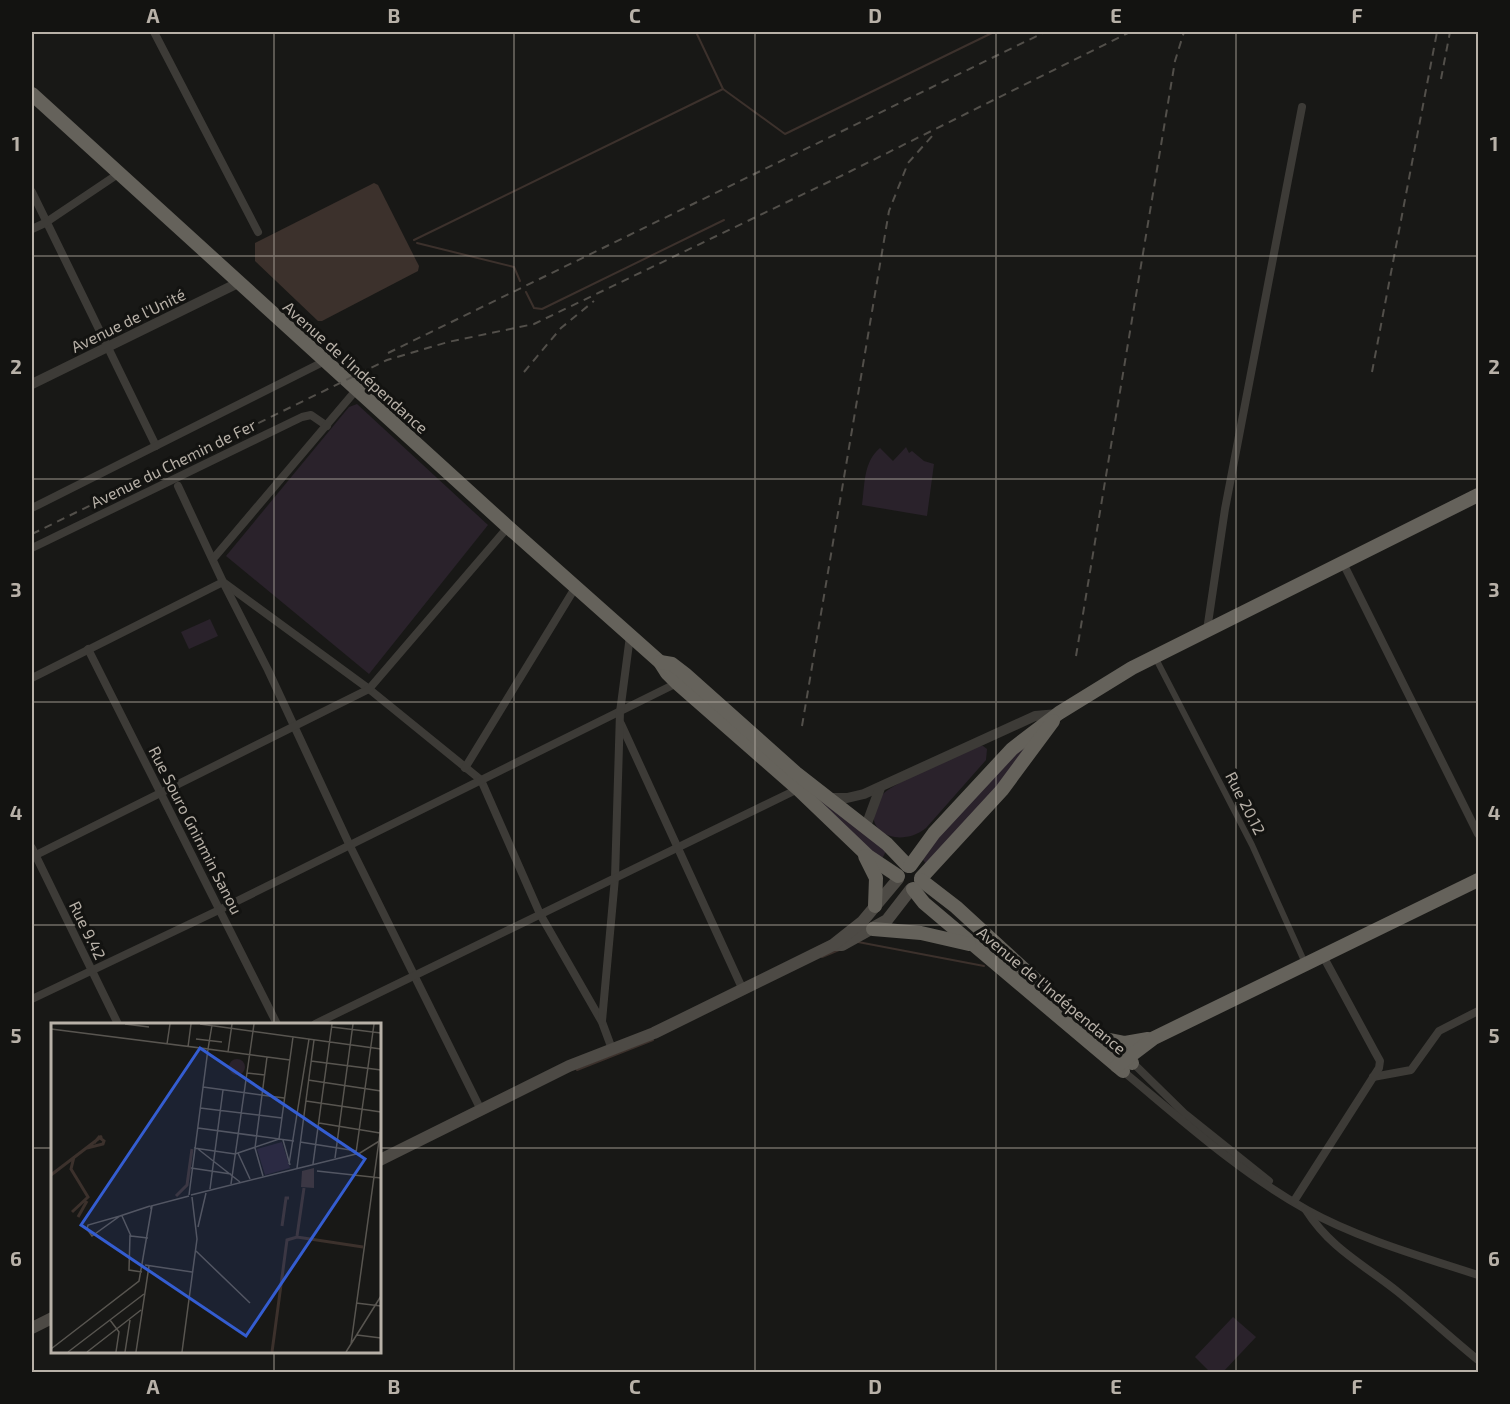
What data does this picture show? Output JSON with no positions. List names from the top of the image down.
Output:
{
  "streets": {
    "highway": ["Avenue de l'Indépendance"],
    "street": [
      "Avenue de l'Unité",
      "Avenue du Chemin de Fer",
      "Rue 20.12",
      "Rue Souro Gninmin Sanou",
      "Rue 9.42"
    ]
  },
  "crossings": [
    ["Avenue de l'Unité", "Avenue de l'Indépendance"],
    ["Avenue de l'Indépendance", "Avenue du Chemin de Fer"],
    ["Avenue de l'Indépendance", "Rue 20.12"]
  ],
  "grid": {
    "columns": [
      "A",
      "B",
      "C",
      "D",
      "E",
      "F"
    ],
    "rows": [
      "1",
      "2",
      "3",
      "4",
      "5",
      "6"
    ]
  }
}
